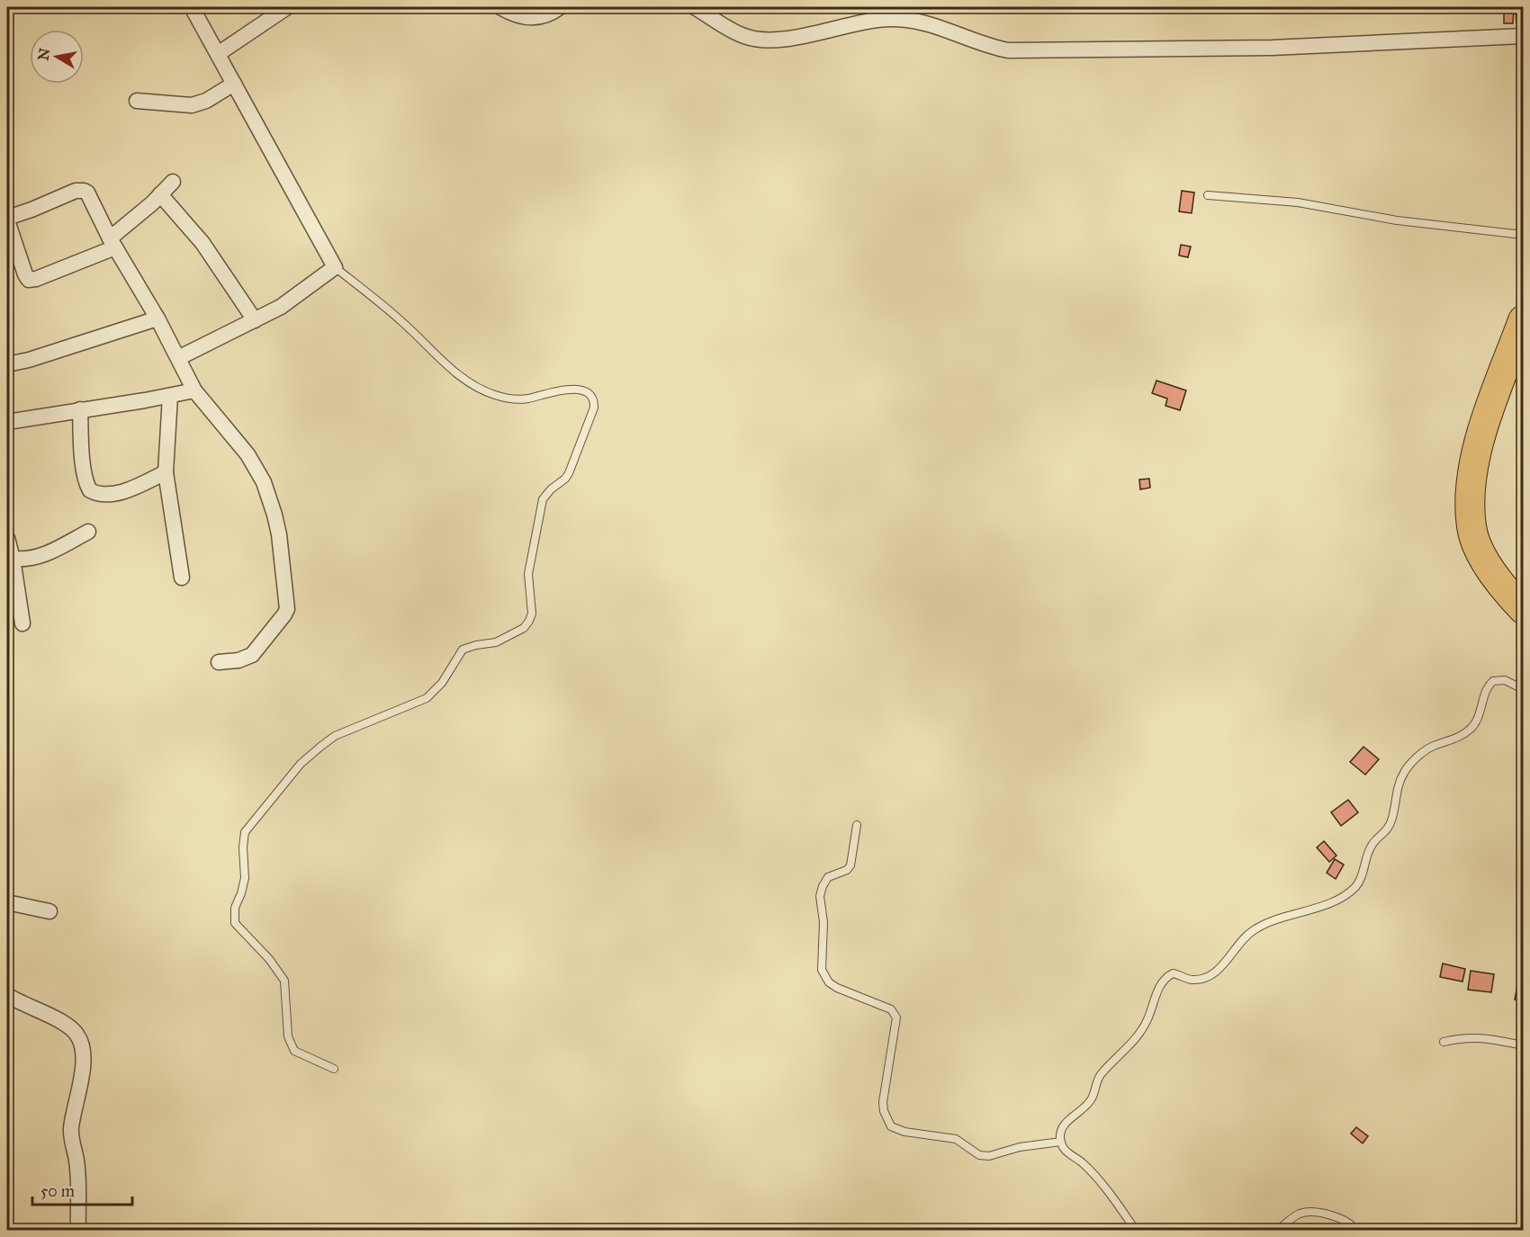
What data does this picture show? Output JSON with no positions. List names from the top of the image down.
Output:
{
  "scale_bar": "50 m",
  "north": "left"
}
